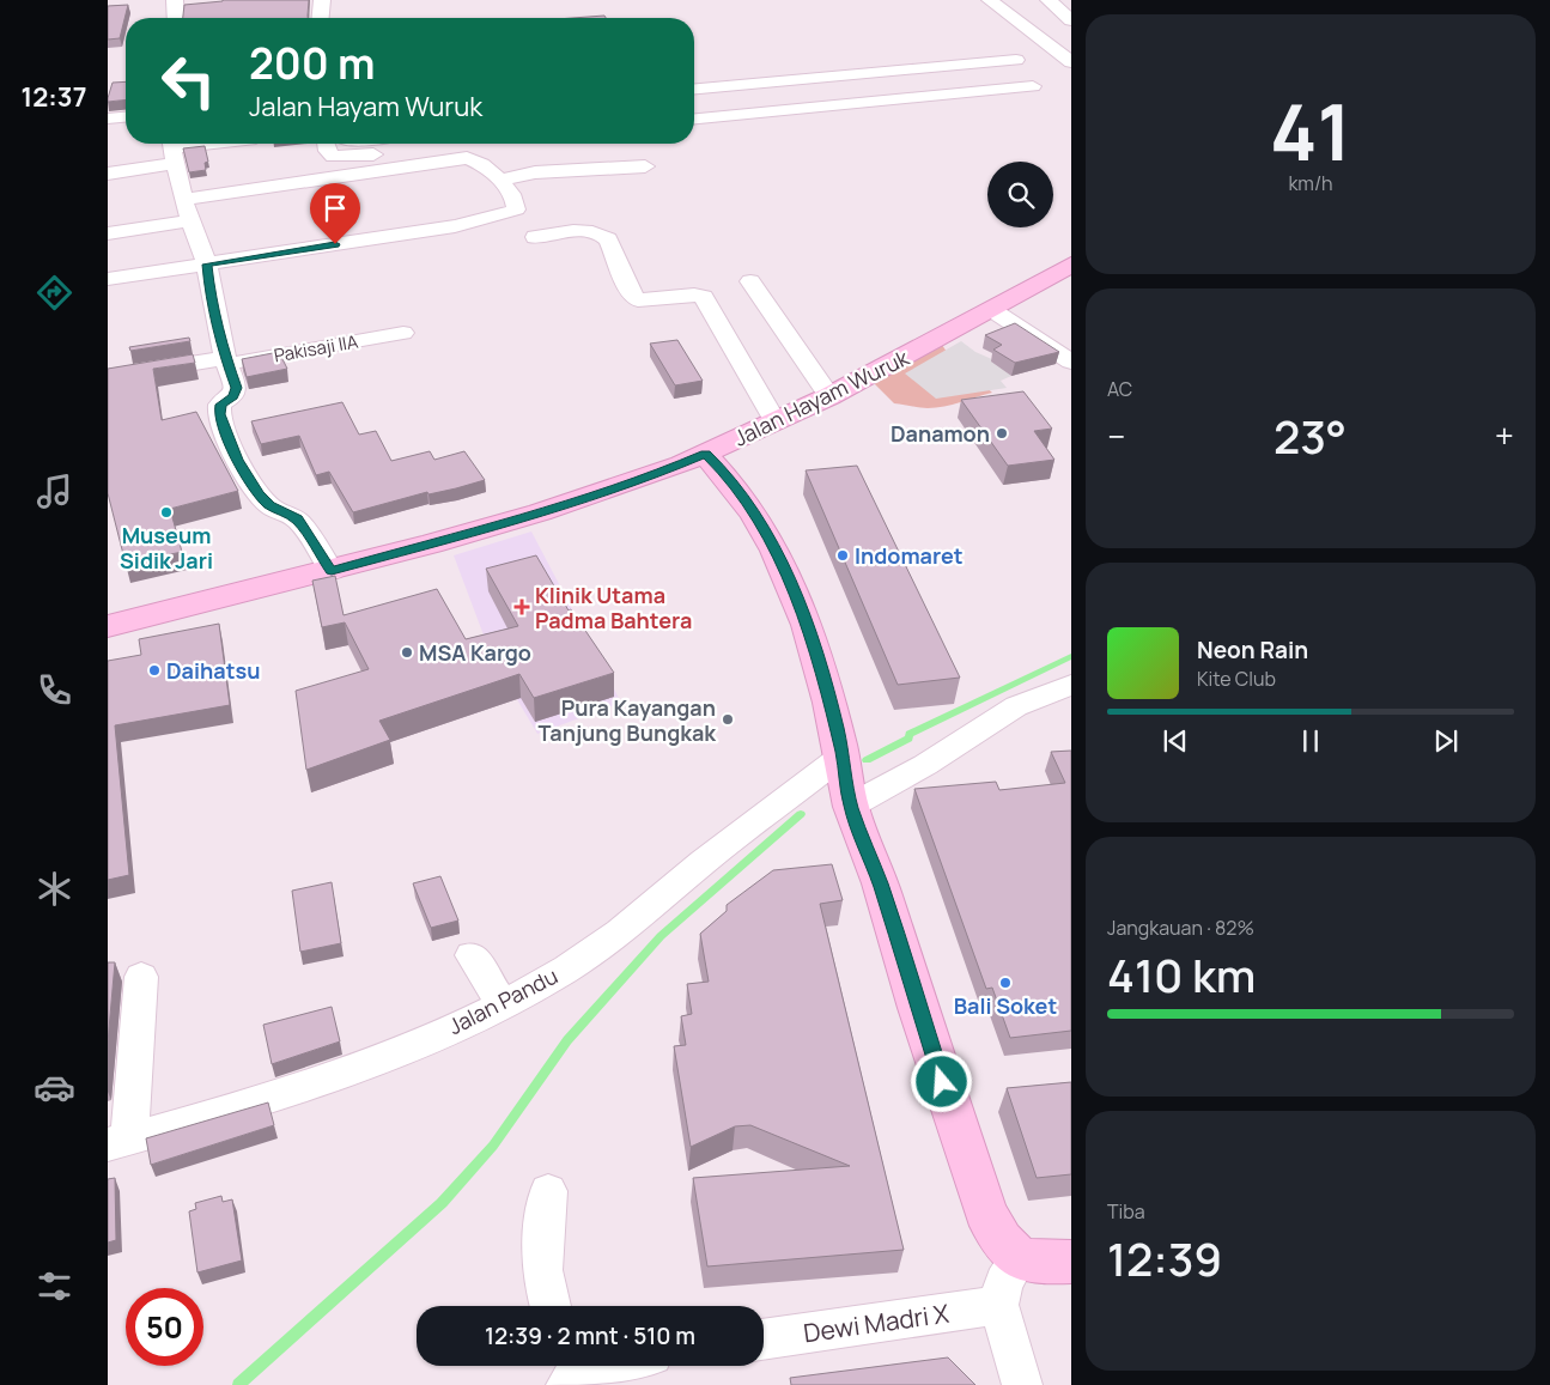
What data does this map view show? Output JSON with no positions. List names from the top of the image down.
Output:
{
  "streets": {
    "main road": ["Jalan Hayam Wuruk"],
    "street": ["Pakisaji IIA", "Jalan Pandu", "Dewi Madri X"]
  },
  "places": {
    "other": [
      "Danamon",
      "Museum Sidik Jari",
      "Indomaret",
      "MSA Kargo",
      "Daihatsu",
      "Pura Kayangan Tanjung Bungkak",
      "Bali Soket"
    ],
    "health": ["Klinik Utama Padma Bahtera"]
  },
  "page": {
    "tabs": "12:37",
    "tile": [
      ["41", "km/h"],
      "AC",
      ["Jangkauan · 82%", "410 km"],
      ["Tiba", "12:39"]
    ],
    "turn": ["200 m", "Jalan Hayam Wuruk"],
    "heat": ["−", "23°", "+"],
    "song": ["Neon Rain", "Kite Club"],
    "limit": "50",
    "trip": "12:39 · 2 mnt · 510 m"
  }
}
